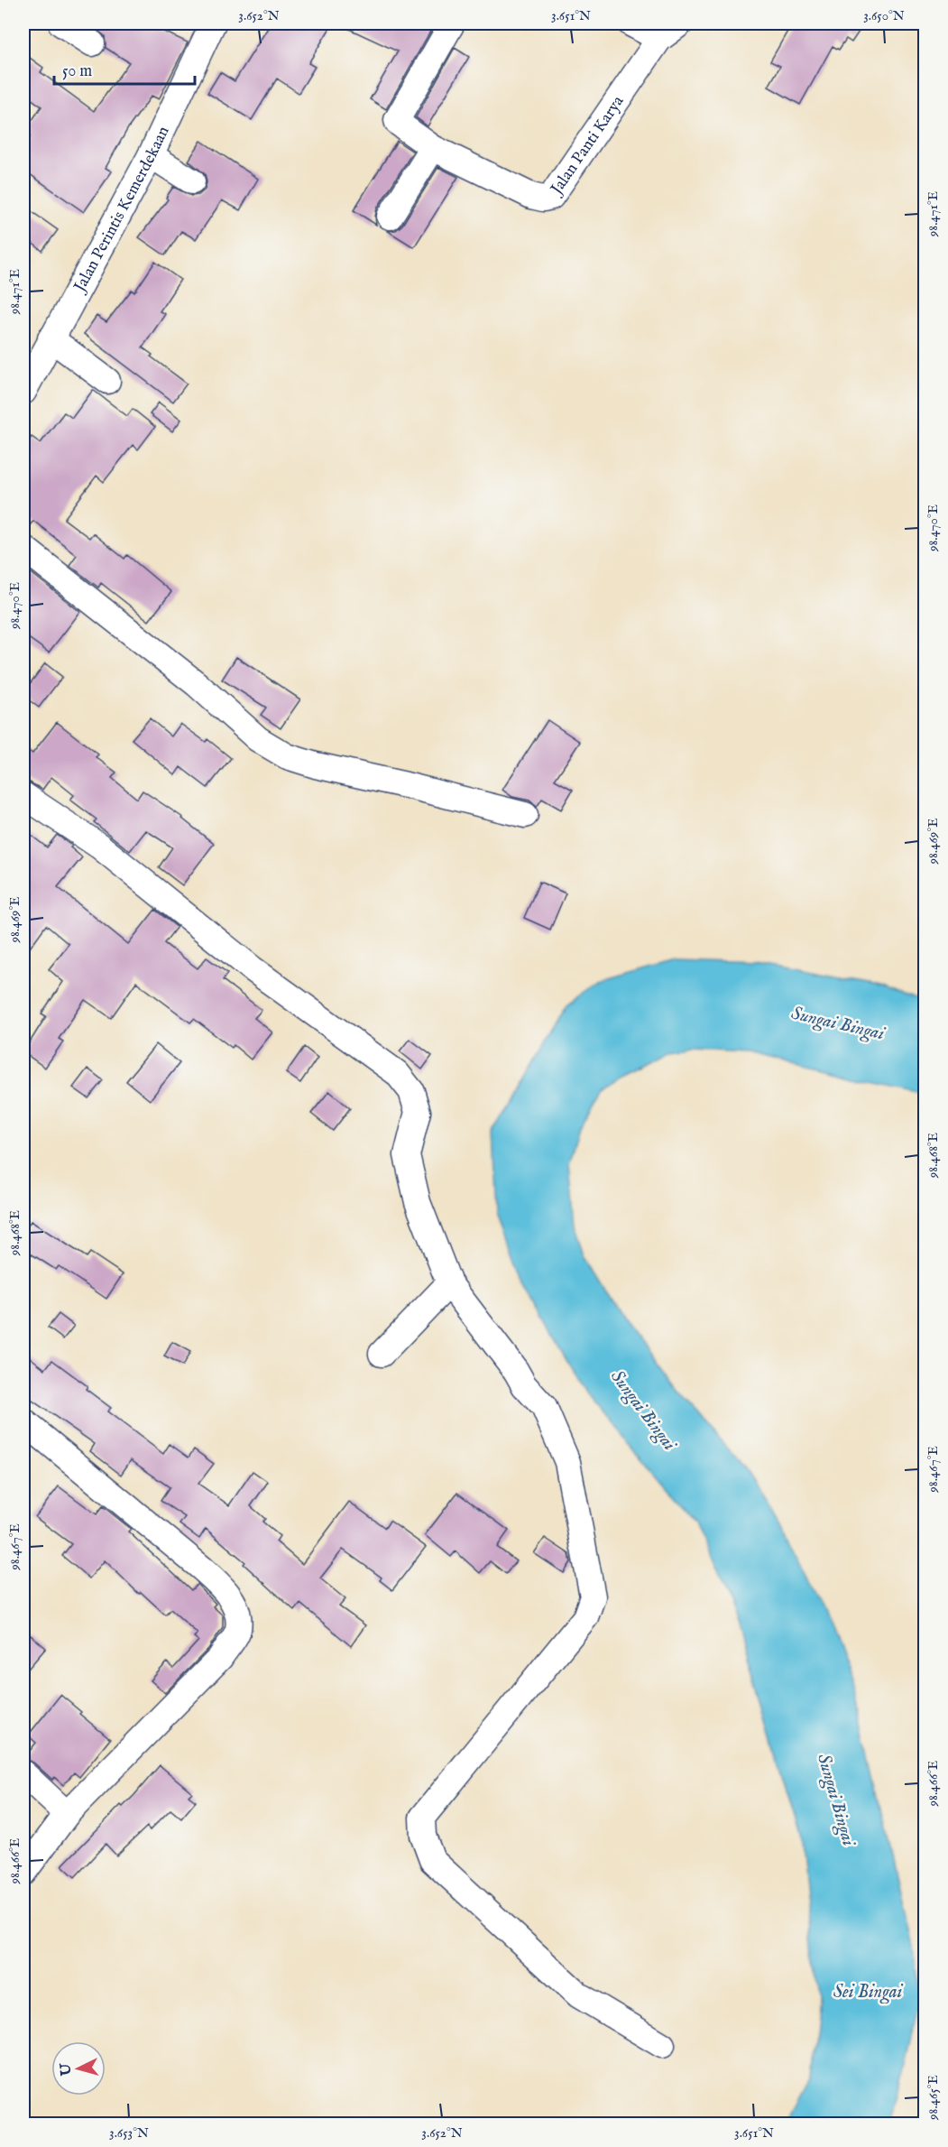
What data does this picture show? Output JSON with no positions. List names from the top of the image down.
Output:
{
  "streets": {
    "street": ["Jalan Panti Karya", "Jalan Perintis Kemerdekaan"]
  },
  "water": ["Sungai Bingai", "Sei Bingai"],
  "scale_bar": "50 m",
  "north": "left",
  "coordinates": [
    "3.652°N",
    "3.651°N",
    "3.650°N",
    "98.471°E",
    "98.470°E",
    "98.469°E",
    "98.468°E",
    "98.467°E",
    "98.466°E",
    "98.465°E",
    "3.653°N"
  ]
}
